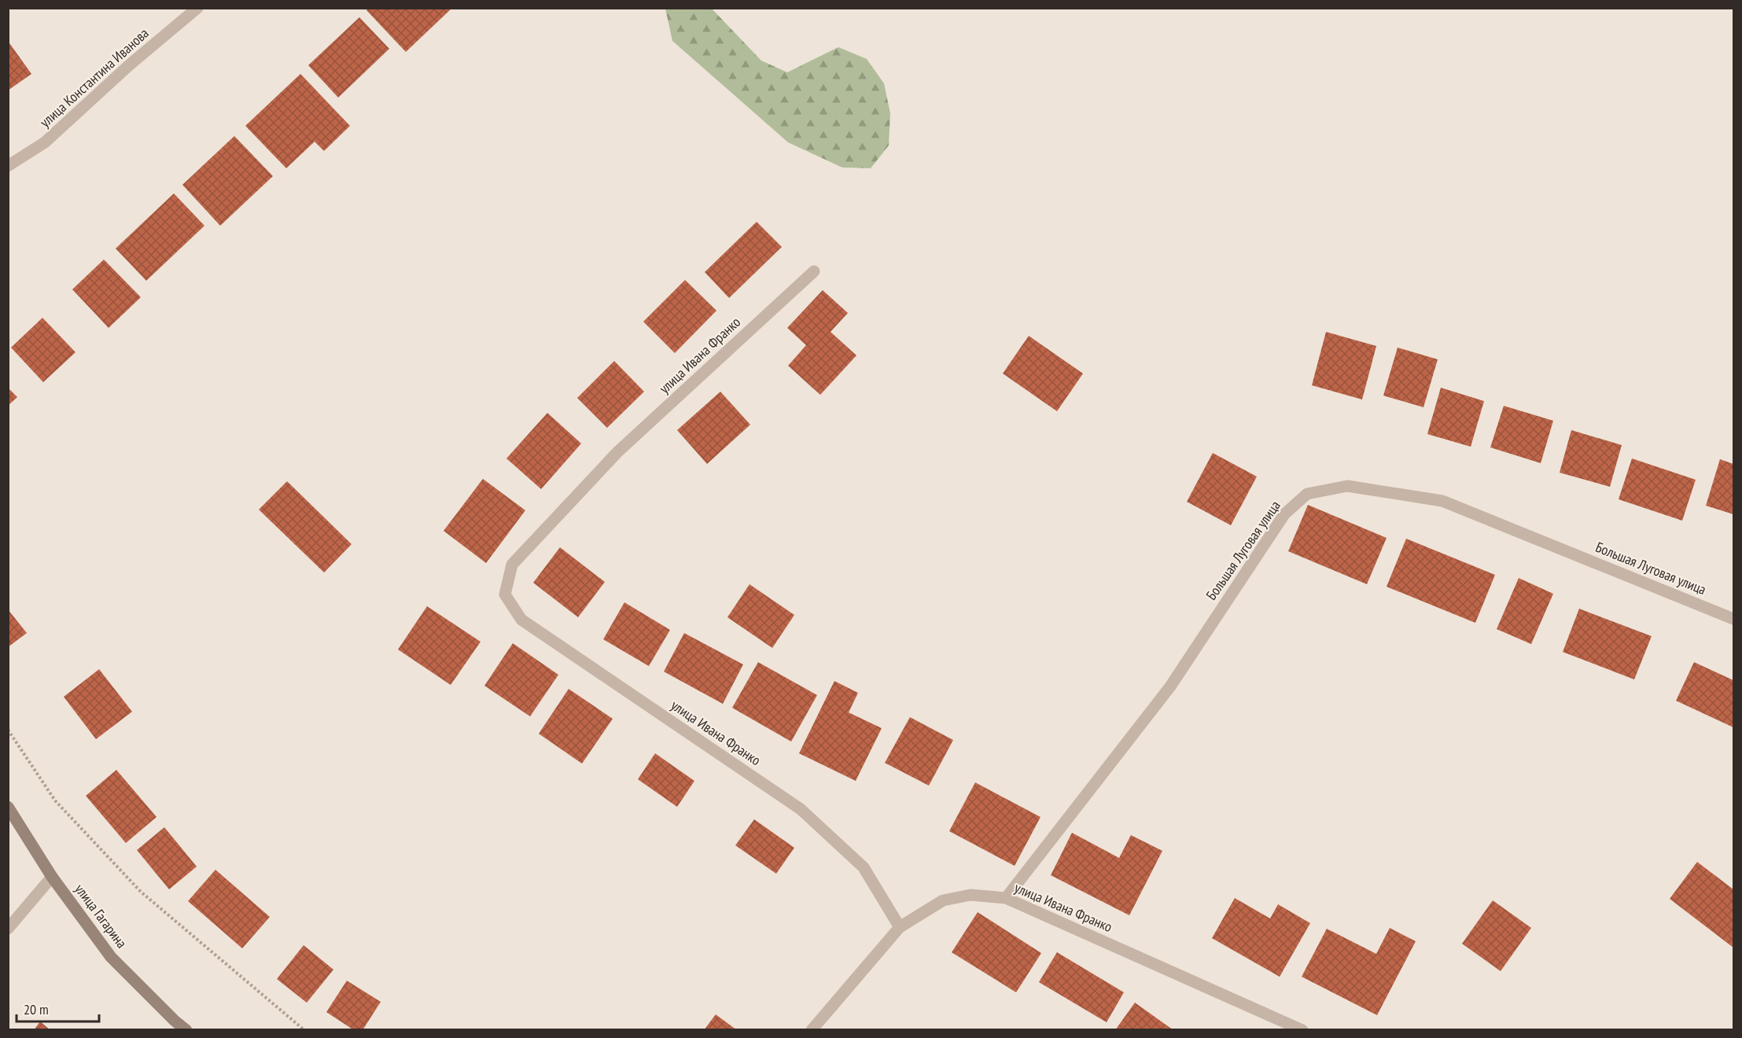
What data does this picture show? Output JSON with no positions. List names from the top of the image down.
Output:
{
  "streets": {
    "main road": ["улица Гагарина"],
    "street": ["улица Константина Иванова", "улица Ивана Франко", "Большая Луговая улица"]
  },
  "crossings": [
    ["улица Ивана Франко", "Большая Луговая улица"]
  ],
  "scale_bar": "20 m"
}
